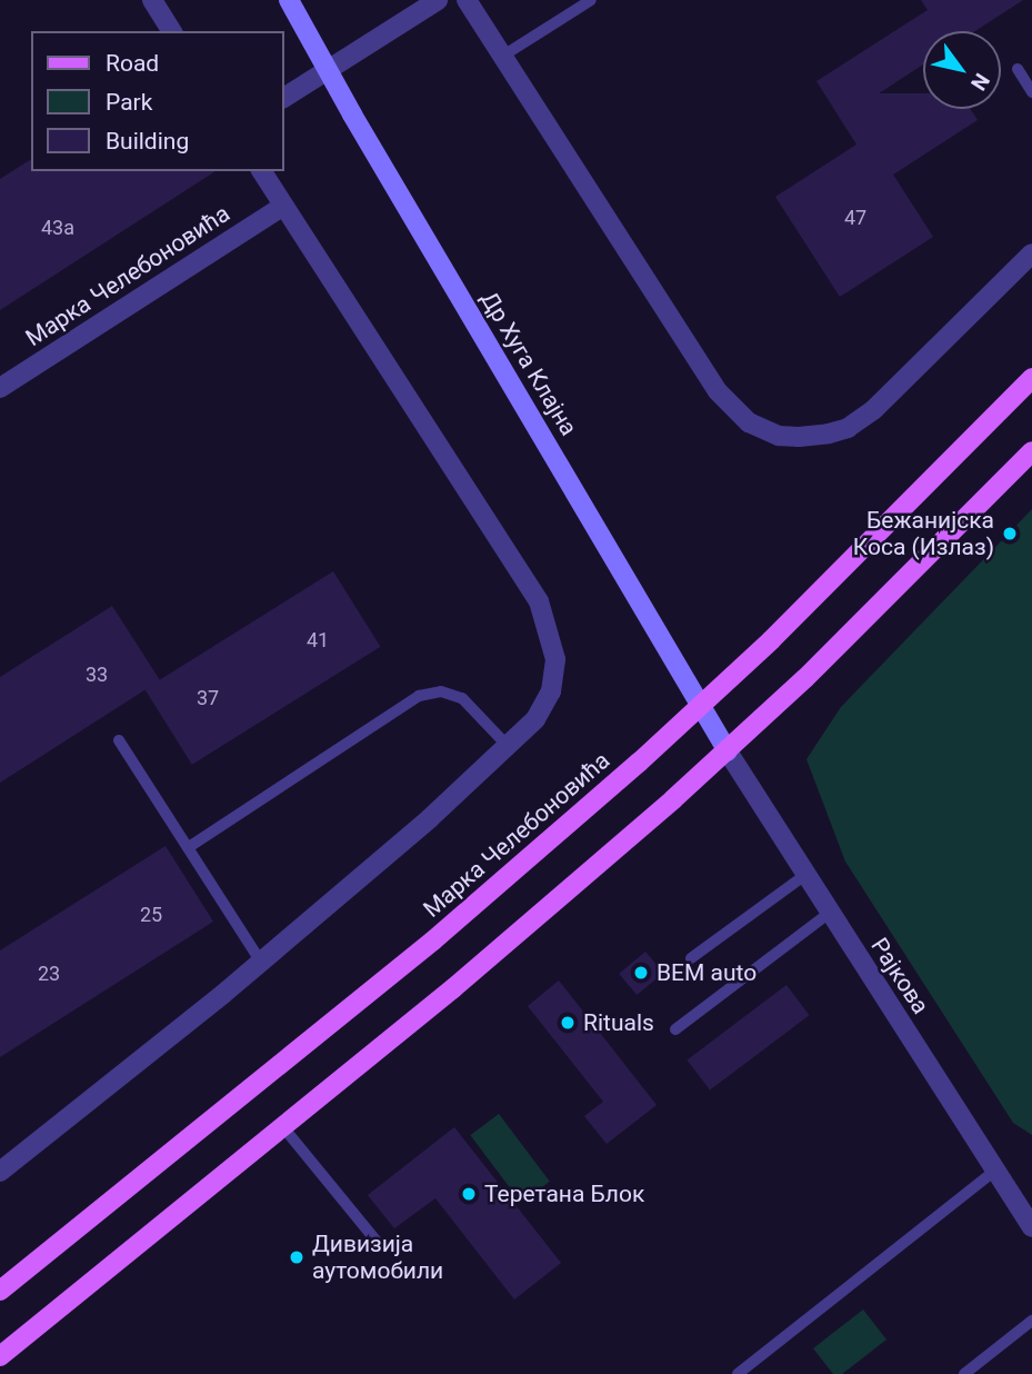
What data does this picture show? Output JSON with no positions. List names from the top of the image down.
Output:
{
  "streets": {
    "main road": ["Марка Челебоновића", "Др Хуга Клајна"],
    "street": ["Рајкова"]
  },
  "crossings": [
    ["Марка Челебоновића", "Др Хуга Клајна"],
    ["Др Хуга Клајна", "Рајкова"]
  ],
  "places": [
    "Бежанијска Коса (Излаз)",
    "BEM auto",
    "Rituals",
    "Теретана Блок",
    "Дивизија аутомобили"
  ],
  "house_numbers": [
    "47",
    "43a",
    "41",
    "33",
    "37",
    "25",
    "23"
  ],
  "legend": ["Road", "Park", "Building"],
  "north": "bottom right"
}
